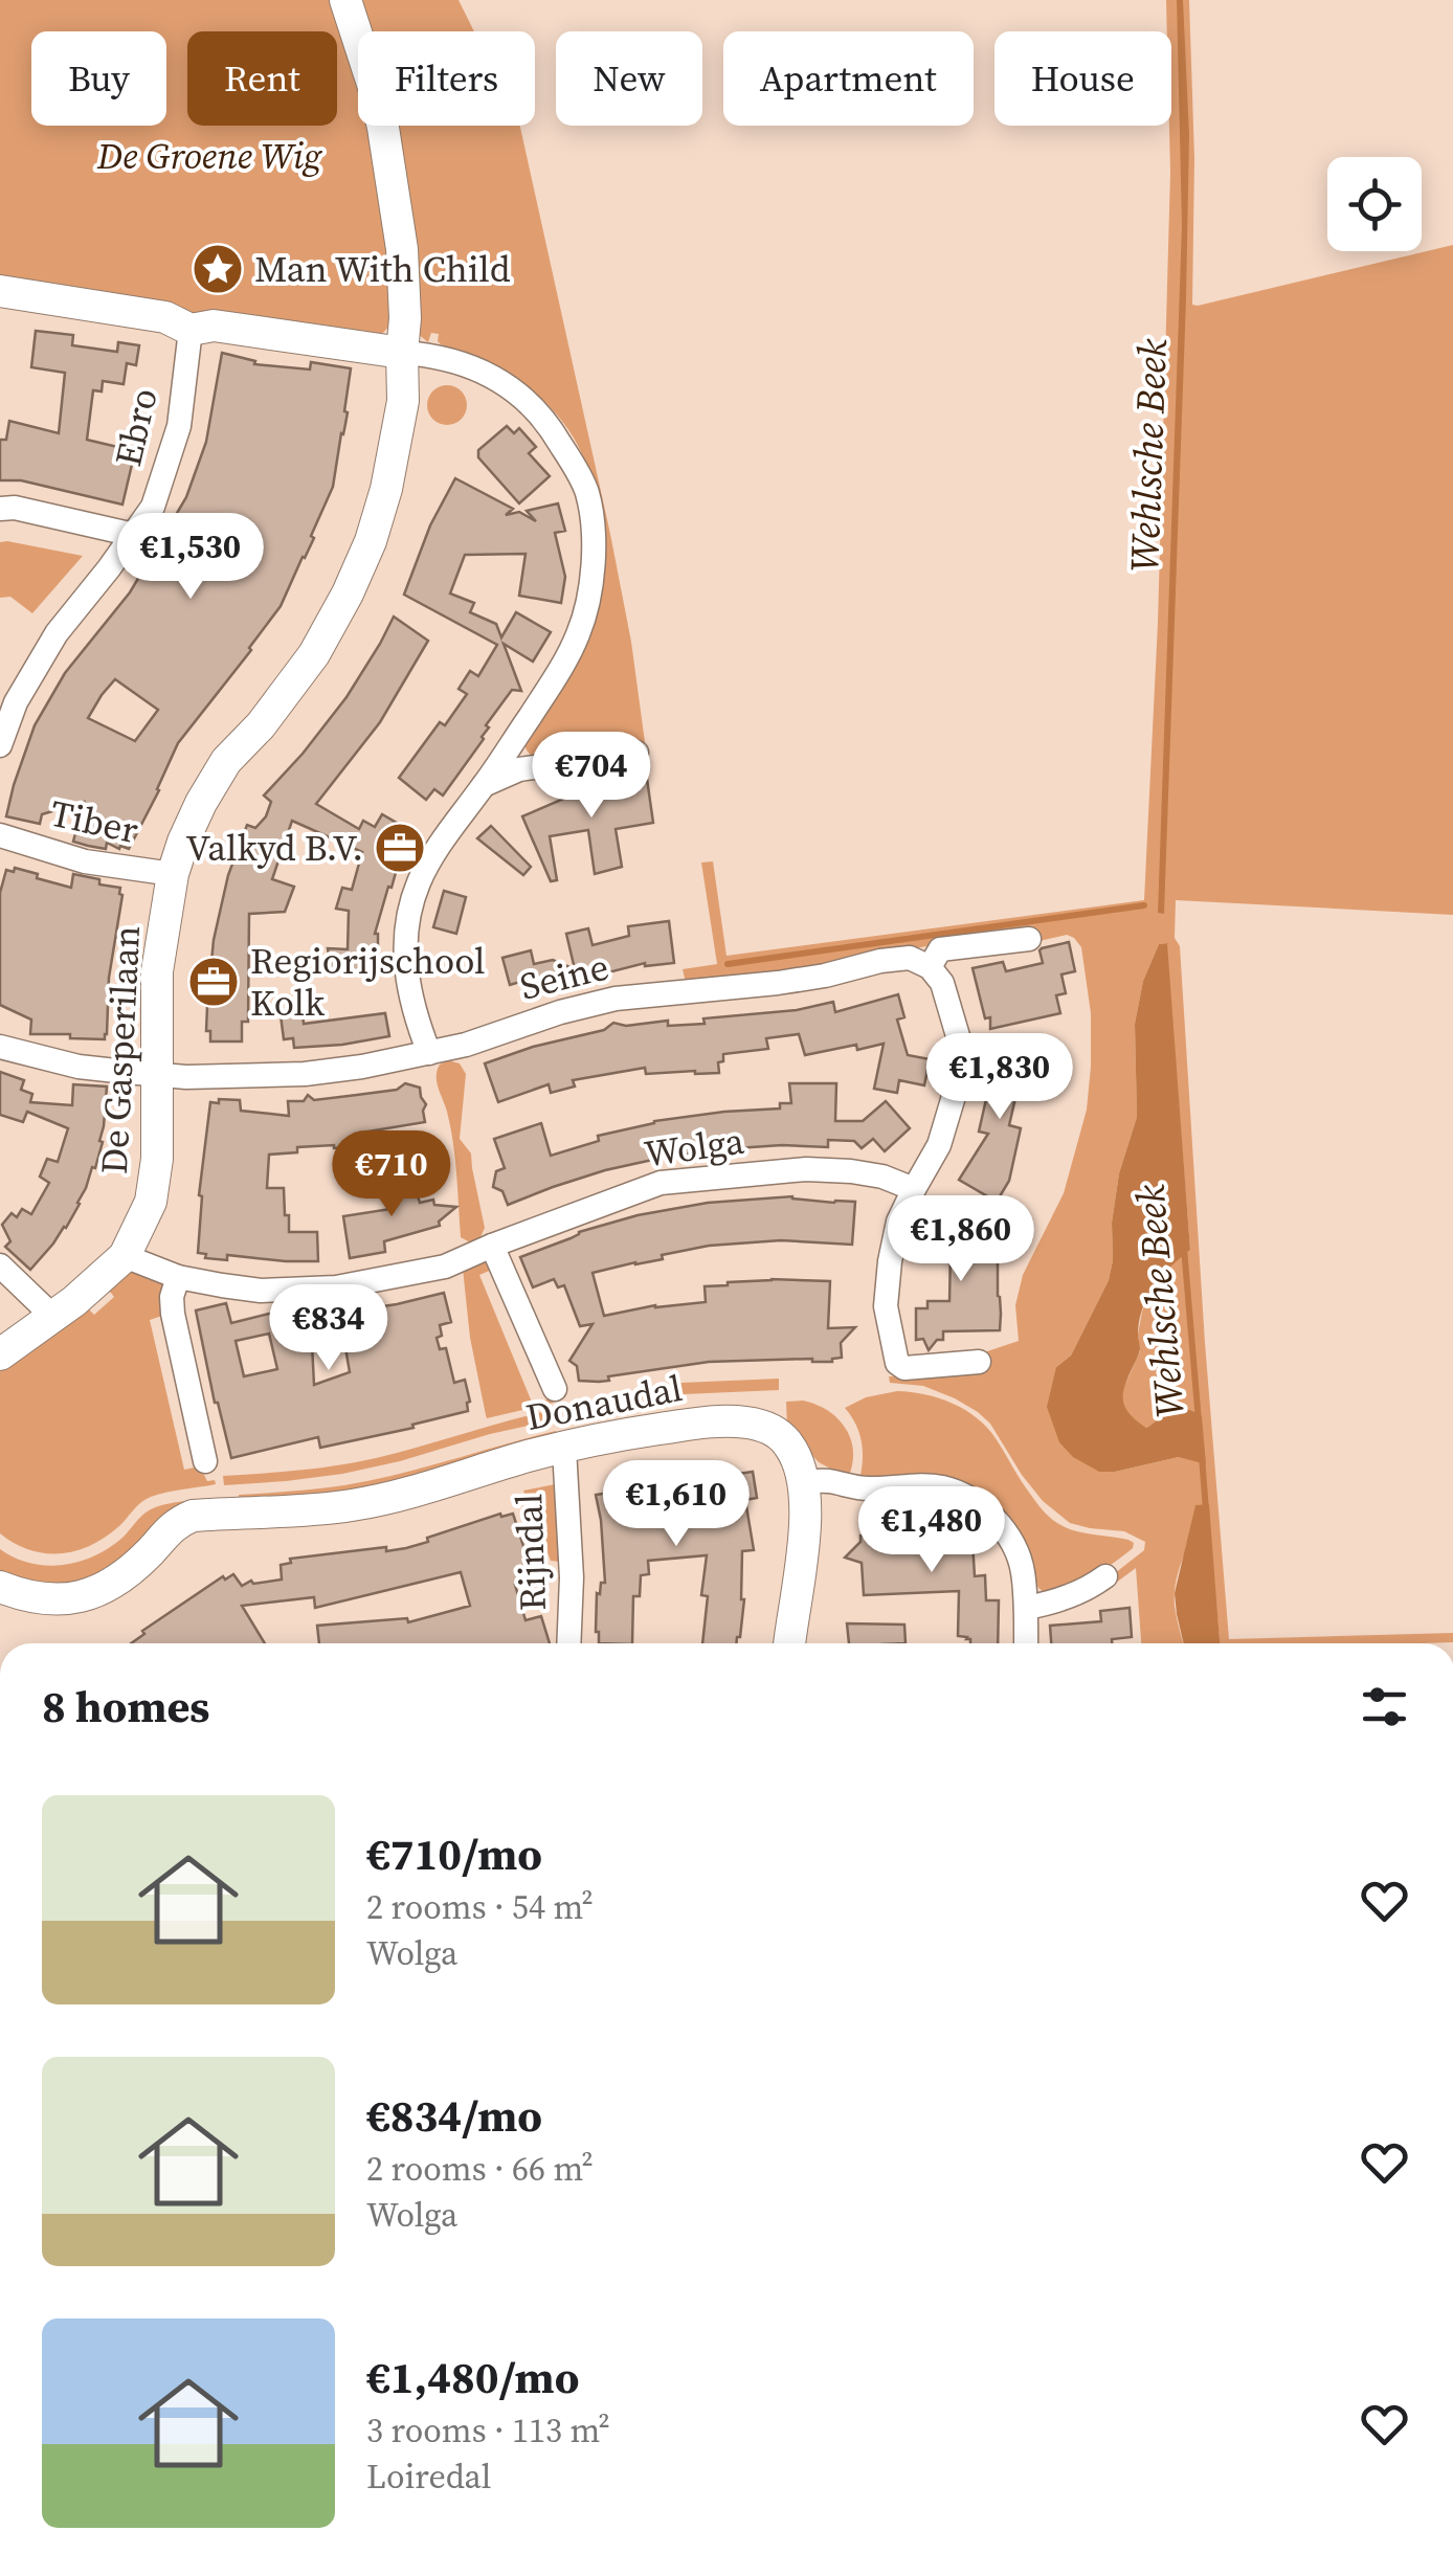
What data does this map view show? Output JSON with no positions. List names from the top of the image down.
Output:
{
  "streets": {
    "street": [
      "Ebro",
      "Tiber",
      "Seine",
      "De Gasperilaan",
      "Wolga",
      "Donaudal",
      "Rijndal"
    ]
  },
  "crossings": [
    ["Tiber", "De Gasperilaan"],
    ["Seine", "De Gasperilaan"],
    ["De Gasperilaan", "Wolga"],
    ["Donaudal", "Rijndal"]
  ],
  "water": ["Wehlsche Beek"],
  "parks": ["De Groene Wig"],
  "places": {
    "place": ["Man With Child"],
    "office": ["Valkyd B.V.", "Regiorijschool Kolk"]
  },
  "page": {
    "chip": [
      "Buy",
      "Rent",
      "Filters",
      "New",
      "Apartment",
      "House"
    ],
    "price": [
      "€1,530",
      "€704",
      "€1,830",
      "€710",
      "€1,860",
      "€834",
      "€1,610",
      "€1,480"
    ],
    "heading": "8 homes",
    "list": [
      {
        "name": "€710/mo",
        "note": "2 rooms · 54 m² · Wolga"
      },
      {
        "name": "€834/mo",
        "note": "2 rooms · 66 m² · Wolga"
      },
      {
        "name": "€1,480/mo",
        "note": "3 rooms · 113 m² · Loiredal"
      }
    ]
  }
}
